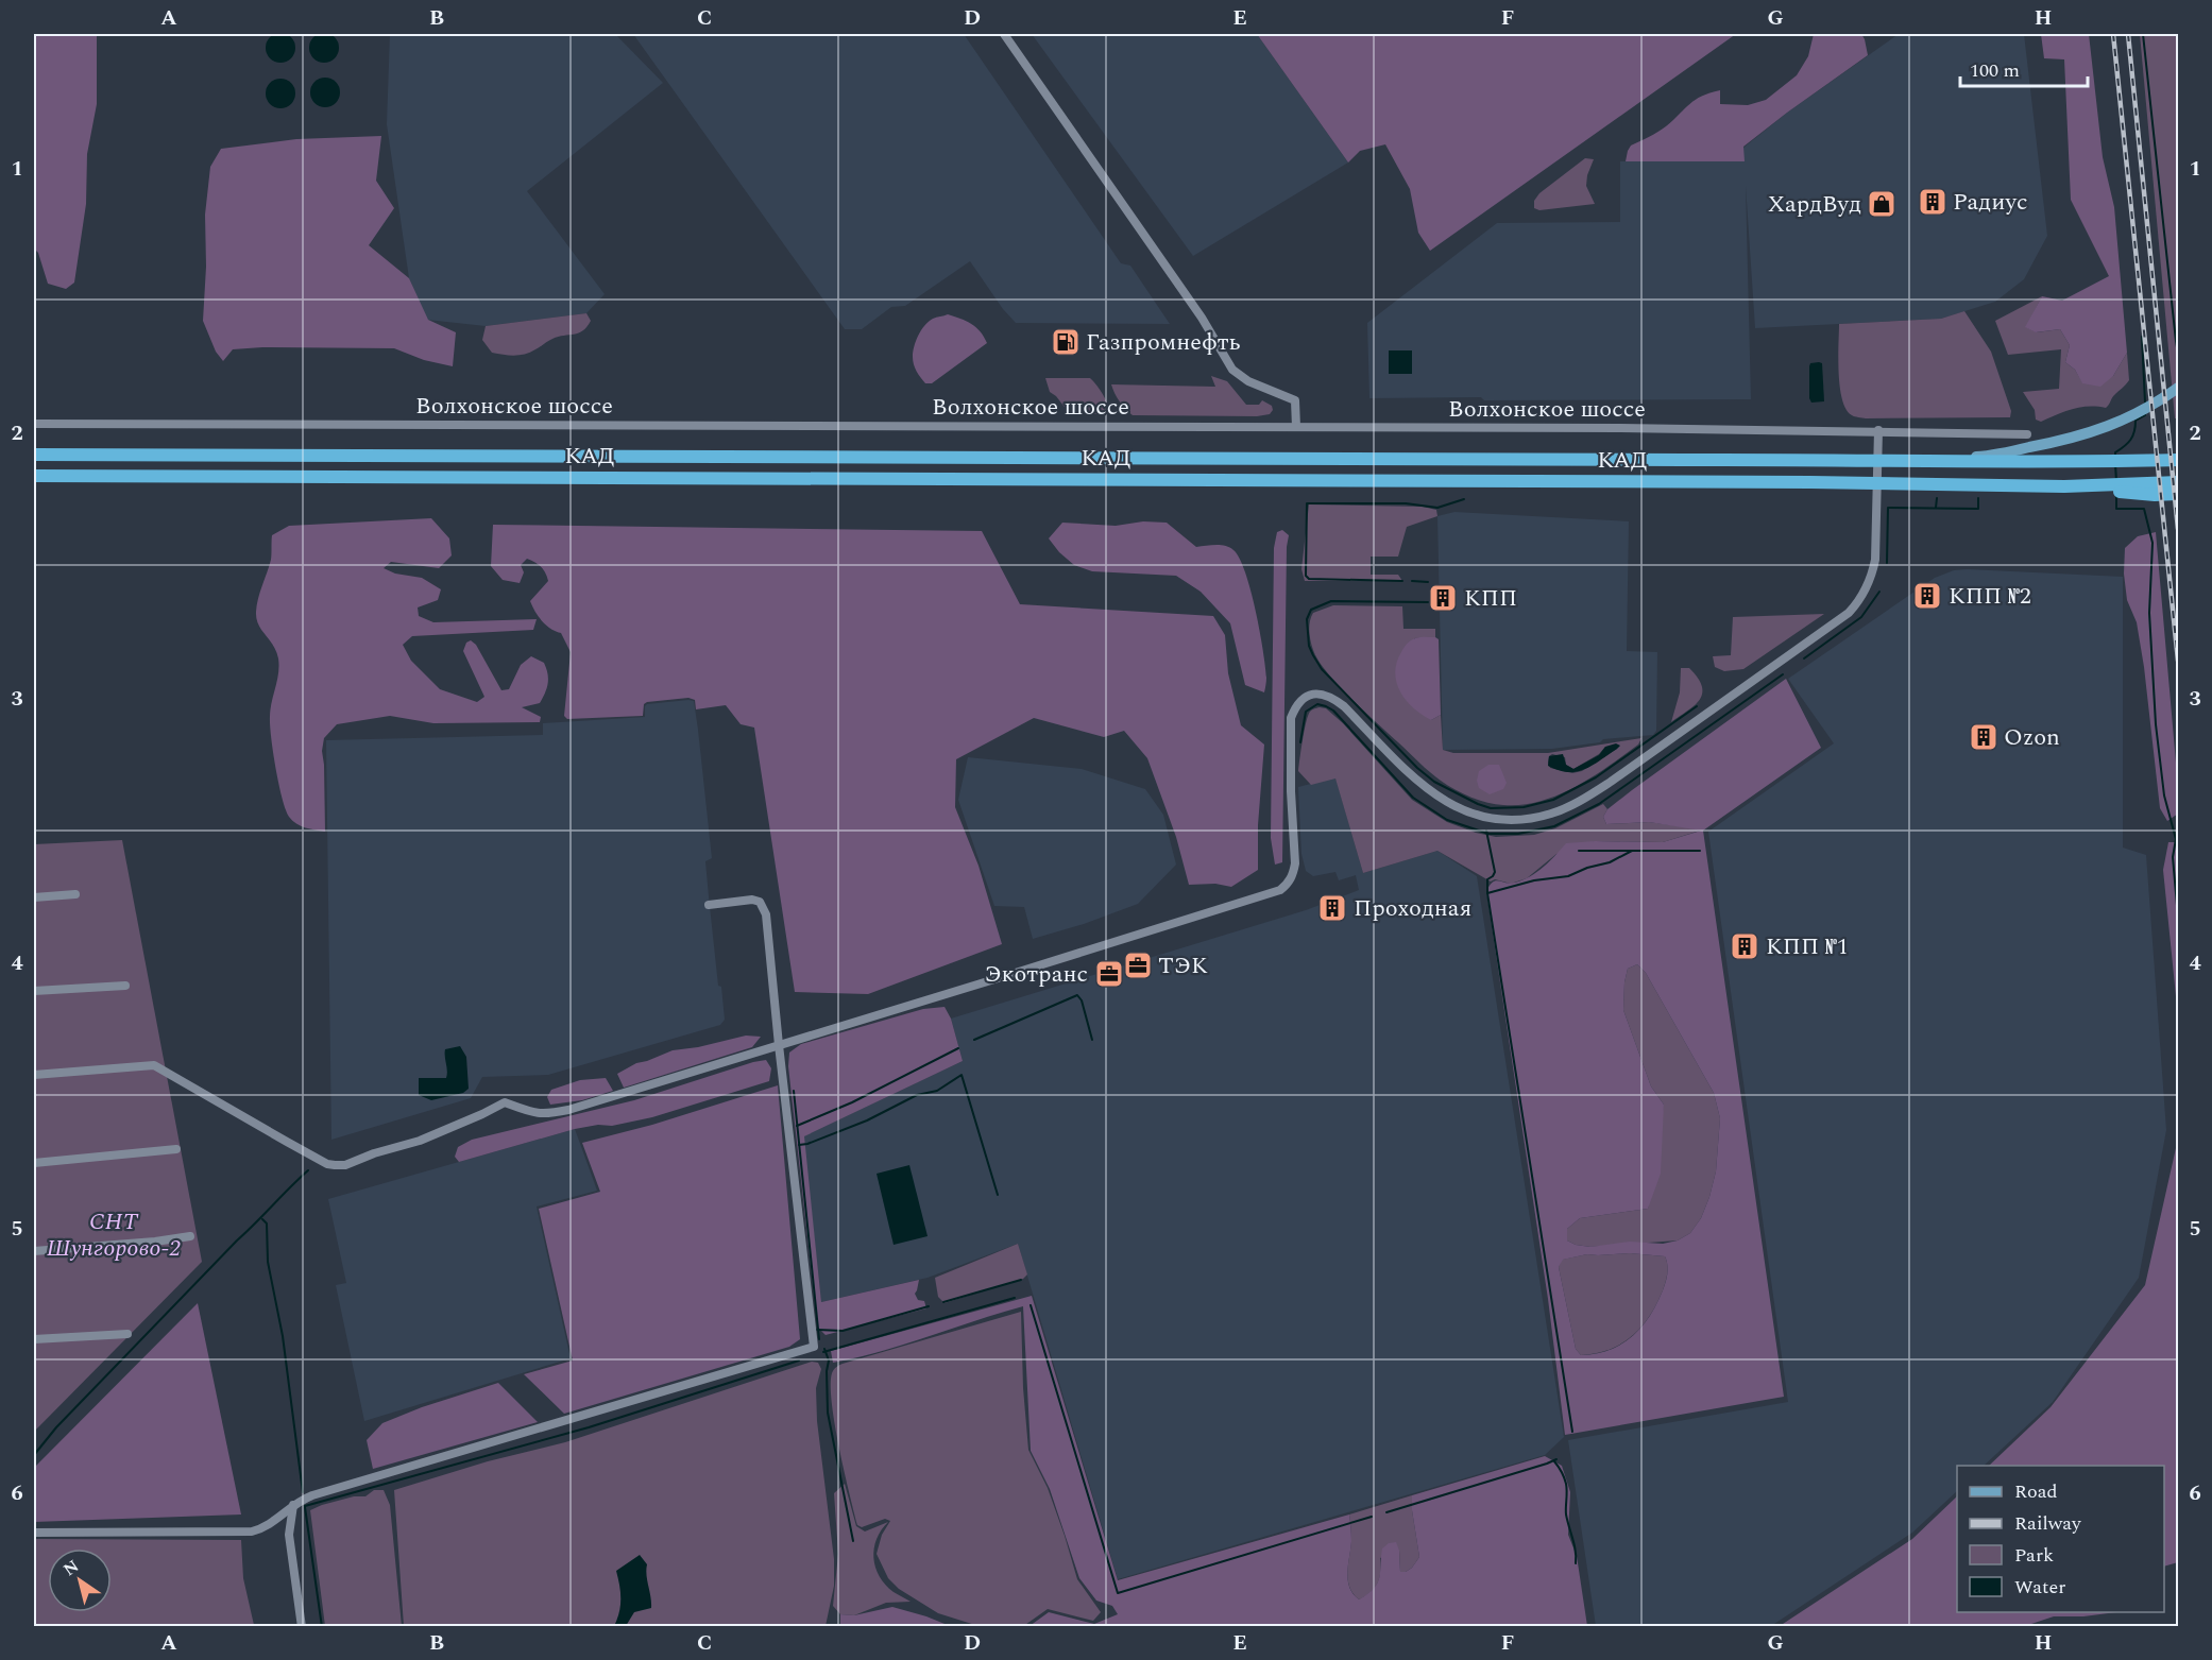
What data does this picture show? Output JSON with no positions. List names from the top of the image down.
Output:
{
  "streets": {
    "highway": ["КАД"],
    "street": ["Волхонское шоссе"]
  },
  "parks": ["СНТ Шунгорово-2"],
  "places": {
    "building": [
      "Радиус",
      "КПП №2",
      "КПП",
      "Ozon",
      "Проходная",
      "КПП №1"
    ],
    "shop": ["ХардВуд"],
    "fuel station": ["Газпромнефть"],
    "office": ["ТЭК", "Экотранс"]
  },
  "legend": [
    "Road",
    "Railway",
    "Park",
    "Water"
  ],
  "scale_bar": "100 m",
  "north": "top left",
  "grid": {
    "columns": [
      "A",
      "B",
      "C",
      "D",
      "E",
      "F",
      "G",
      "H"
    ],
    "rows": [
      "1",
      "2",
      "3",
      "4",
      "5",
      "6"
    ]
  }
}
